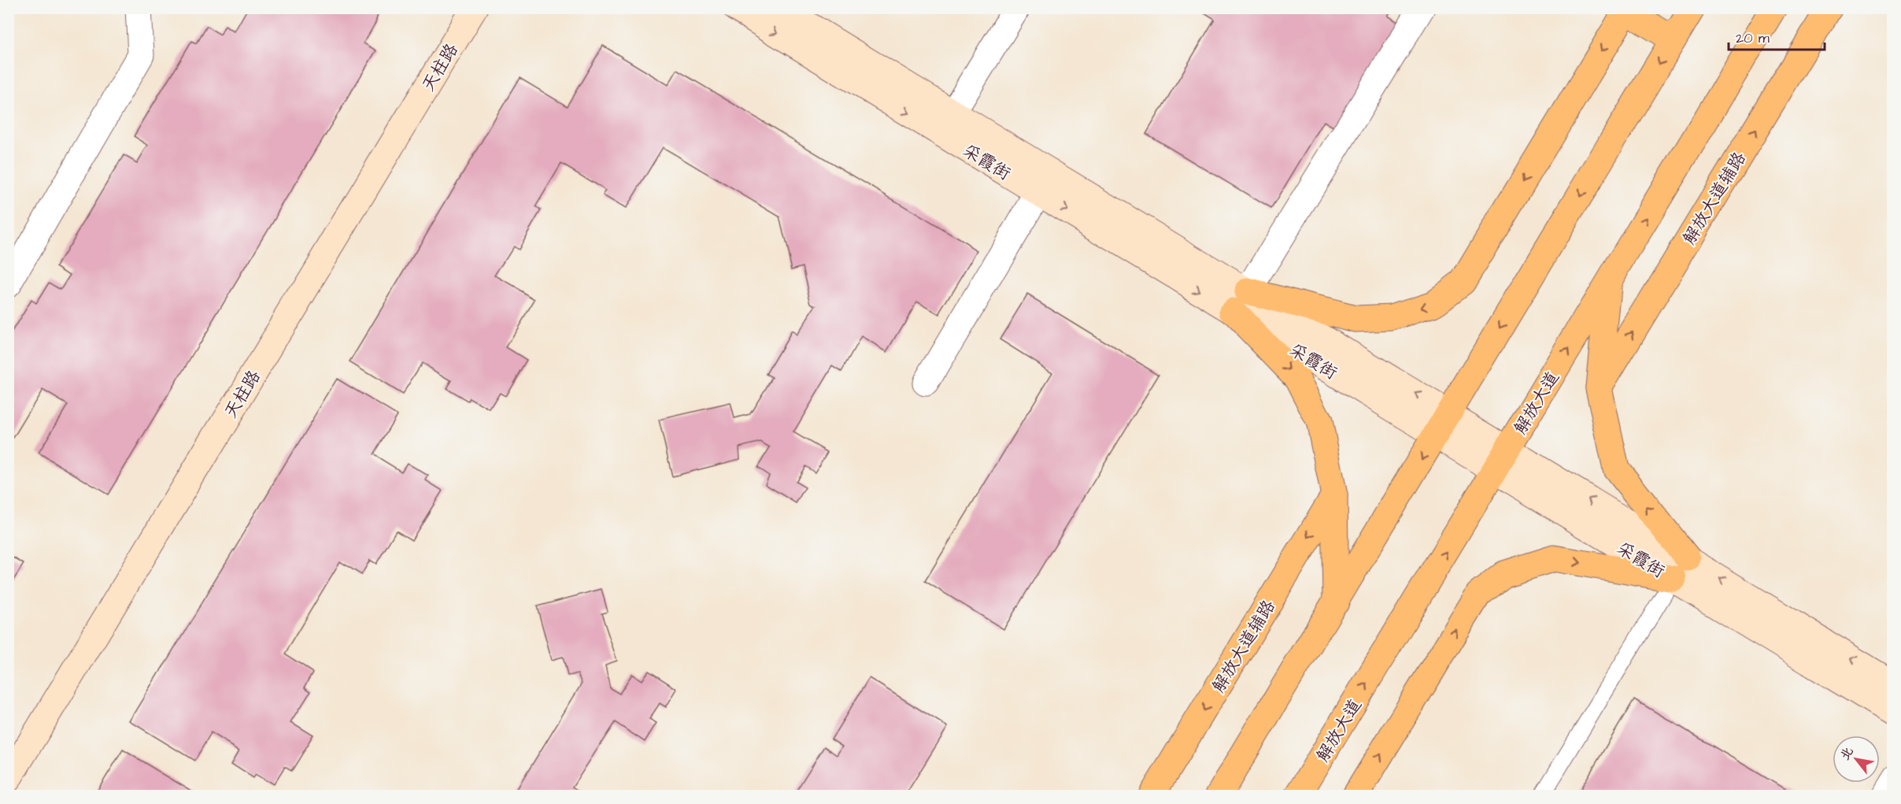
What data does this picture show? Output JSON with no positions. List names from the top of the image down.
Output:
{
  "streets": {
    "main road": [
      "天柱路",
      "采霞街",
      "解放大道辅路",
      "解放大道"
    ]
  },
  "crossings": [
    ["采霞街", "解放大道"]
  ],
  "scale_bar": "20 m",
  "north": "top left"
}
